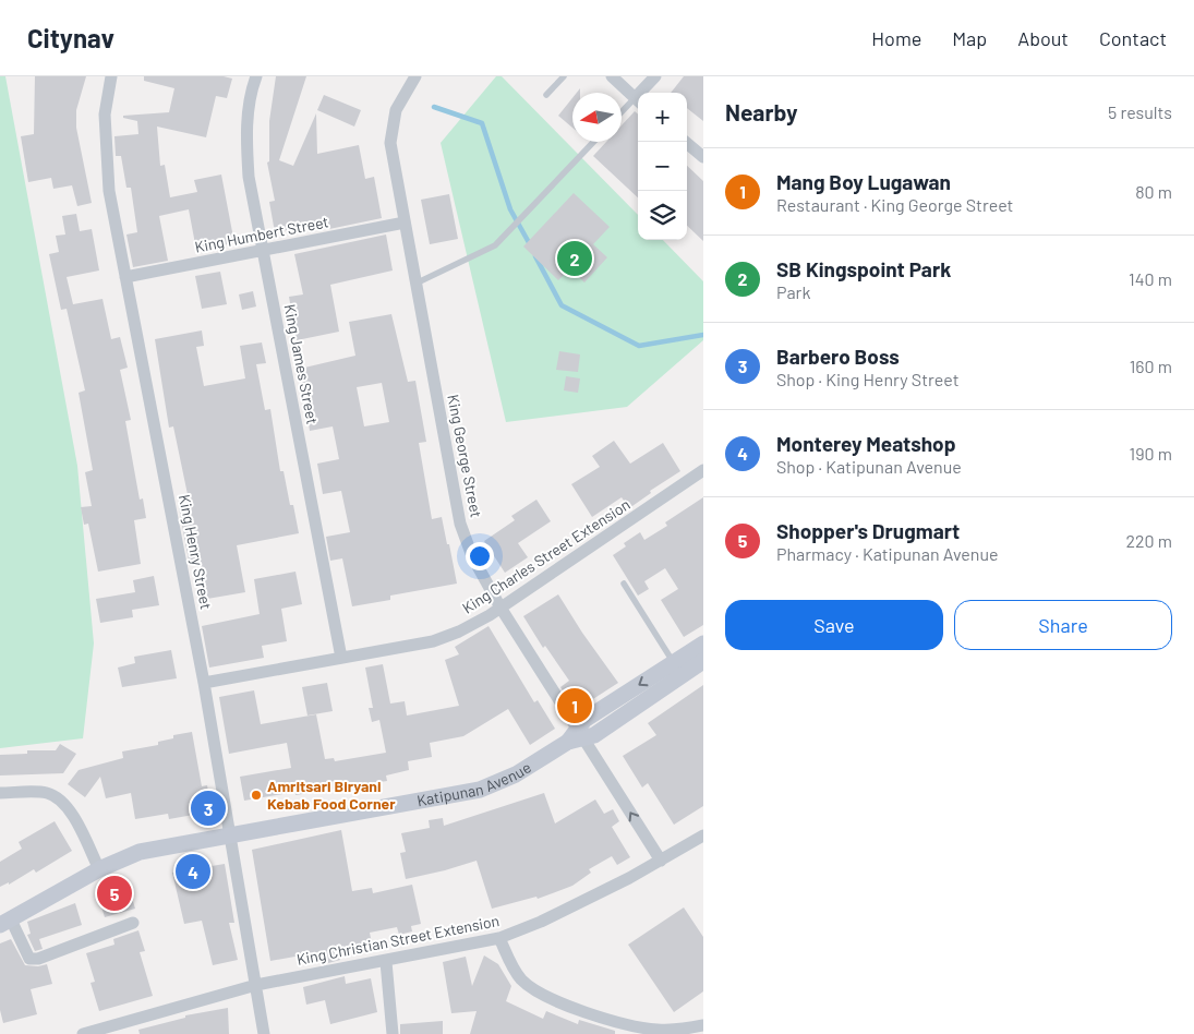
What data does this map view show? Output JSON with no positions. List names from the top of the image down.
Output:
{
  "streets": {
    "main road": ["Katipunan Avenue"],
    "street": [
      "King Humbert Street",
      "King James Street",
      "King George Street",
      "King Henry Street",
      "King Charles Street Extension",
      "King Christian Street Extension"
    ]
  },
  "crossings": [
    ["King Humbert Street", "King James Street"],
    ["King Humbert Street", "King George Street"],
    ["King Humbert Street", "King Henry Street"],
    ["King James Street", "King Charles Street Extension"],
    ["King George Street", "King Charles Street Extension"],
    ["King George Street", "Katipunan Avenue"],
    ["King George Street", "King Christian Street Extension"],
    ["King Henry Street", "King Charles Street Extension"],
    ["King Henry Street", "Katipunan Avenue"],
    ["King Henry Street", "King Christian Street Extension"]
  ],
  "places": ["Amritsari Biryani Kebab Food Corner"],
  "north": "left",
  "page": {
    "header": "Citynav",
    "nav": [
      "Home",
      "Map",
      "About",
      "Contact"
    ],
    "heading": ["Nearby", "5 results"],
    "map_buttons": ["+", "−"],
    "list": [
      {
        "mark": "1",
        "name": "Mang Boy Lugawan",
        "note": "Restaurant · King George Street",
        "value": "80 m"
      },
      {
        "mark": "2",
        "name": "SB Kingspoint Park",
        "note": "Park",
        "value": "140 m"
      },
      {
        "mark": "3",
        "name": "Barbero Boss",
        "note": "Shop · King Henry Street",
        "value": "160 m"
      },
      {
        "mark": "4",
        "name": "Monterey Meatshop",
        "note": "Shop · Katipunan Avenue",
        "value": "190 m"
      },
      {
        "mark": "5",
        "name": "Shopper's Drugmart",
        "note": "Pharmacy · Katipunan Avenue",
        "value": "220 m"
      }
    ],
    "pins": [
      "2",
      "1",
      "3",
      "4",
      "5"
    ],
    "buttons": ["Save", "Share"]
  }
}
